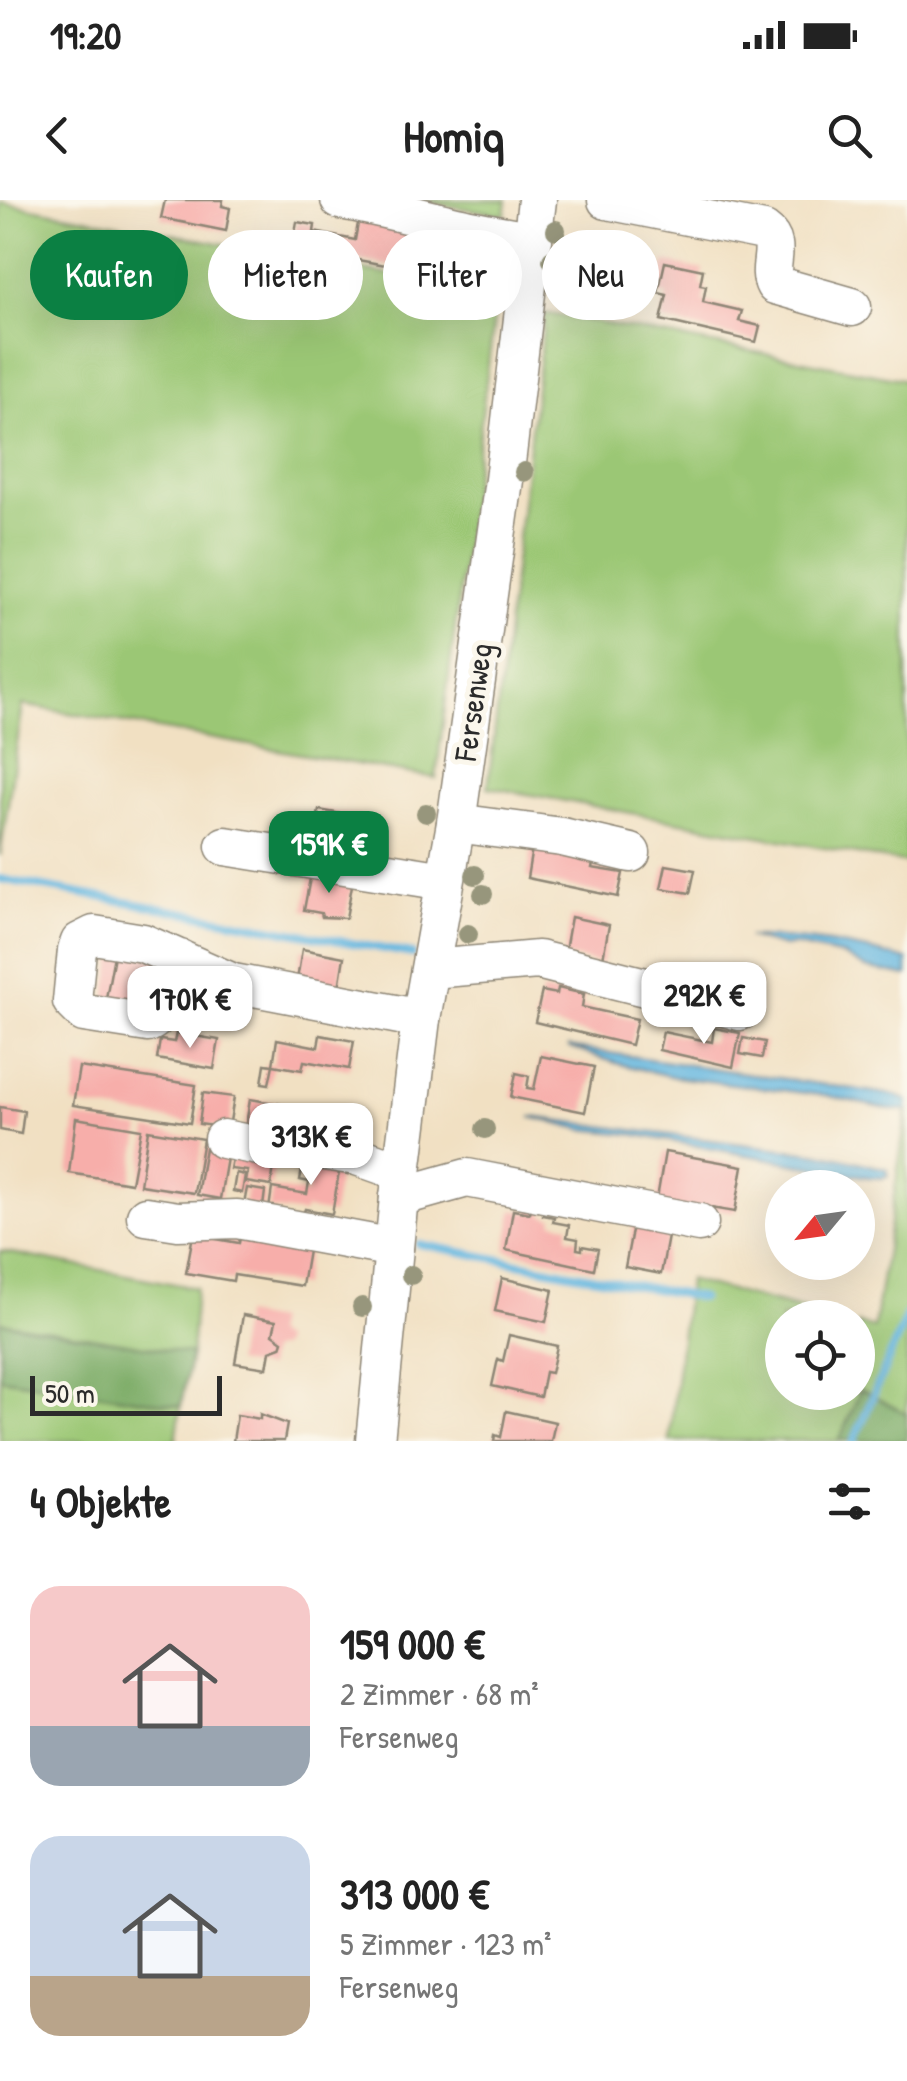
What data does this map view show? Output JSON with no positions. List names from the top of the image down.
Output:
{
  "streets": {
    "street": ["Fersenweg"]
  },
  "scale_bar": "50 m",
  "north": "bottom left",
  "page": {
    "status": "19:20",
    "header": "Homiq",
    "chip": [
      "Kaufen",
      "Mieten",
      "Filter",
      "Neu"
    ],
    "price": [
      "159K €",
      "292K €",
      "170K €",
      "313K €"
    ],
    "scale": "50 m",
    "heading": "4 Objekte",
    "list": [
      {
        "name": "159 000 €",
        "note": "2 Zimmer · 68 m² · Fersenweg"
      },
      {
        "name": "313 000 €",
        "note": "5 Zimmer · 123 m² · Fersenweg"
      }
    ]
  }
}
